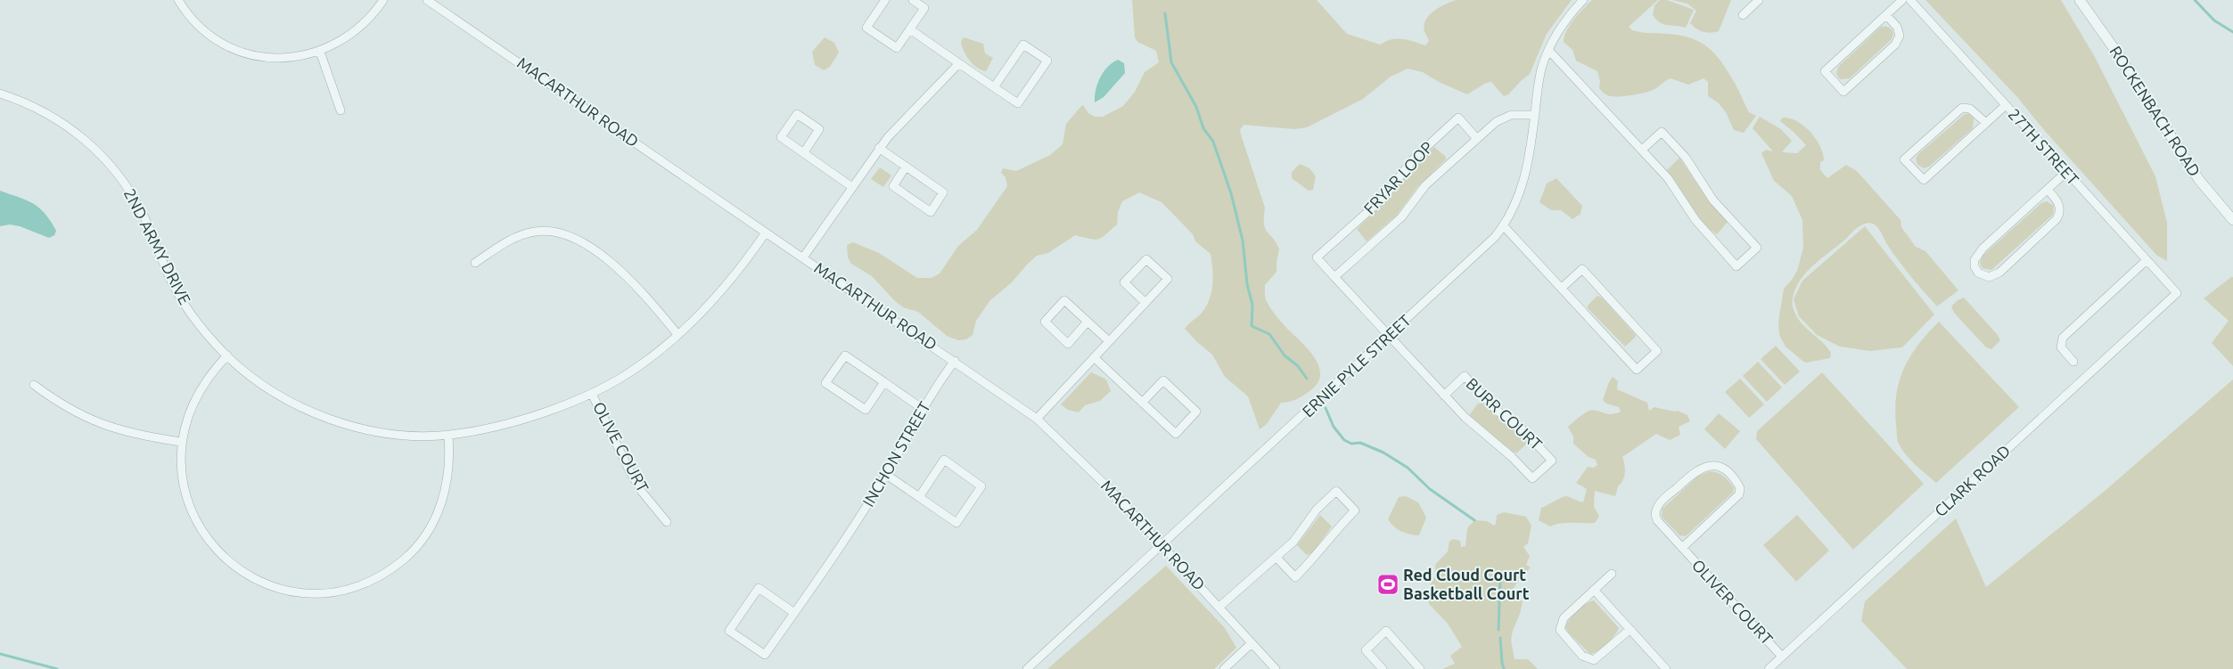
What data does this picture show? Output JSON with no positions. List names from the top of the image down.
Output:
{
  "streets": {
    "street": [
      "MACARTHUR ROAD",
      "ROCKENBACH ROAD",
      "27TH STREET",
      "FRYAR LOOP",
      "2ND ARMY DRIVE",
      "ERNIE PYLE STREET",
      "BURR COURT",
      "OLIVE COURT",
      "INCHON STREET",
      "CLARK ROAD",
      "OLIVER COURT"
    ]
  },
  "crossings": [
    ["MACARTHUR ROAD", "2ND ARMY DRIVE"],
    ["MACARTHUR ROAD", "ERNIE PYLE STREET"],
    ["MACARTHUR ROAD", "INCHON STREET"],
    ["27TH STREET", "CLARK ROAD"],
    ["FRYAR LOOP", "ERNIE PYLE STREET"],
    ["FRYAR LOOP", "BURR COURT"],
    ["2ND ARMY DRIVE", "OLIVE COURT"],
    ["ERNIE PYLE STREET", "BURR COURT"],
    ["CLARK ROAD", "OLIVER COURT"]
  ],
  "places": {
    "sports": ["Red Cloud Court Basketball Court"]
  }
}
